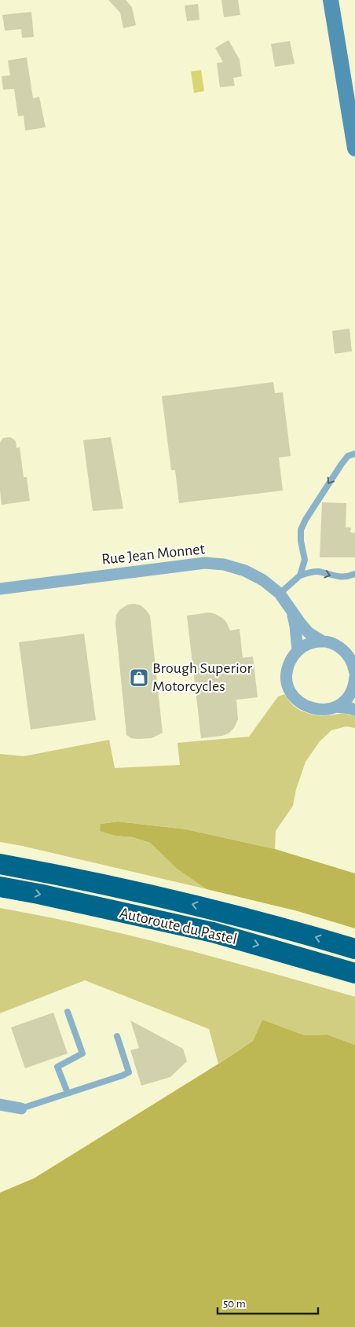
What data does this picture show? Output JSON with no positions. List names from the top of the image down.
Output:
{
  "streets": {
    "highway": ["Autoroute du Pastel"],
    "street": ["Rue Jean Monnet"]
  },
  "places": {
    "shop": ["Brough Superior Motorcycles"]
  },
  "scale_bar": "50 m"
}
